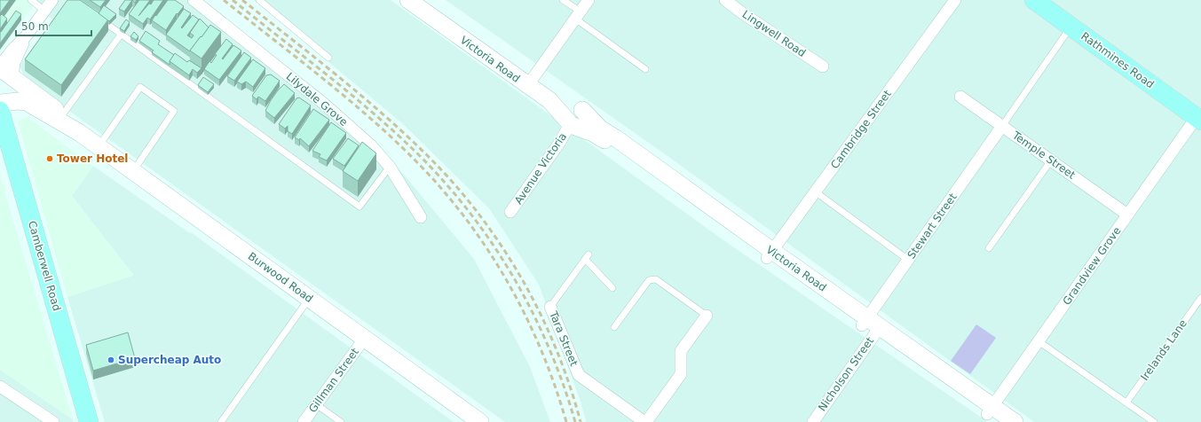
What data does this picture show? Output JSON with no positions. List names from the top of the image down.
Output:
{
  "streets": {
    "main road": ["Rathmines Road", "Camberwell Road"],
    "street": [
      "Lingwell Road",
      "Victoria Road",
      "Lilydale Grove",
      "Cambridge Street",
      "Temple Street",
      "Avenue Victoria",
      "Stewart Street",
      "Grandview Grove",
      "Burwood Road",
      "Tara Street",
      "Nicholson Street",
      "Gillman Street"
    ],
    "lane": ["Irelands Lane"]
  },
  "crossings": [
    ["Victoria Road", "Cambridge Street"],
    ["Victoria Road", "Avenue Victoria"],
    ["Victoria Road", "Stewart Street"],
    ["Victoria Road", "Grandview Grove"],
    ["Victoria Road", "Nicholson Street"],
    ["Rathmines Road", "Grandview Grove"],
    ["Temple Street", "Stewart Street"],
    ["Temple Street", "Grandview Grove"],
    ["Stewart Street", "Nicholson Street"],
    ["Burwood Road", "Gillman Street"]
  ],
  "places": ["Tower Hotel", "Supercheap Auto"],
  "scale_bar": "50 m"
}
